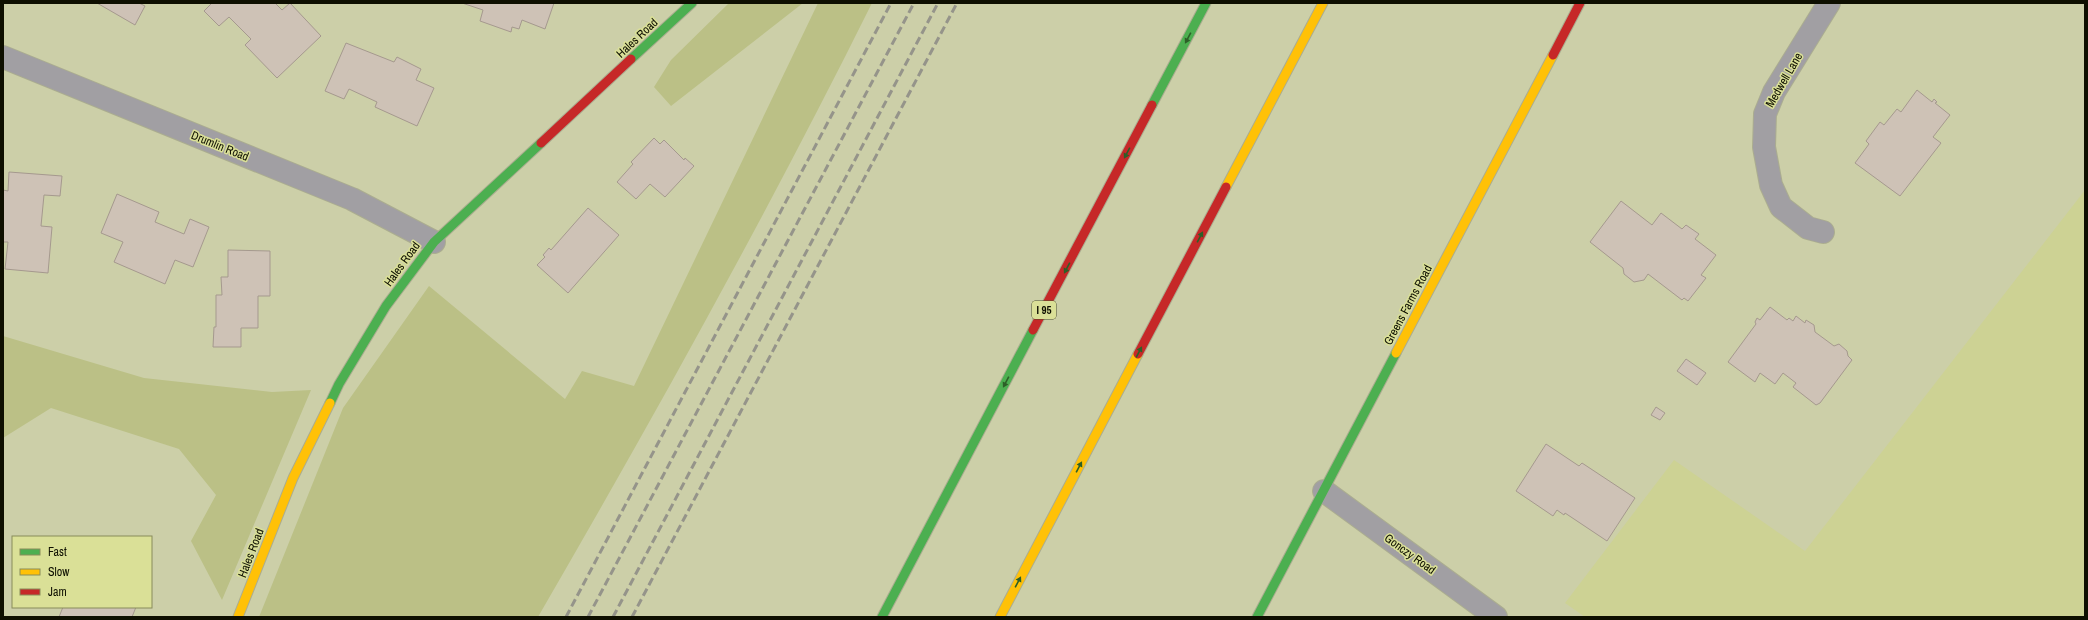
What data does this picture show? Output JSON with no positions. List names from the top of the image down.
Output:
{
  "streets": {
    "main road": ["Hales Road", "Greens Farms Road", "I 95"],
    "street": ["Medwell Lane", "Drumlin Road", "Gonczy Road"]
  },
  "crossings": [
    ["Hales Road", "Drumlin Road"],
    ["Greens Farms Road", "Gonczy Road"]
  ],
  "legend": ["Fast", "Slow", "Jam"]
}
